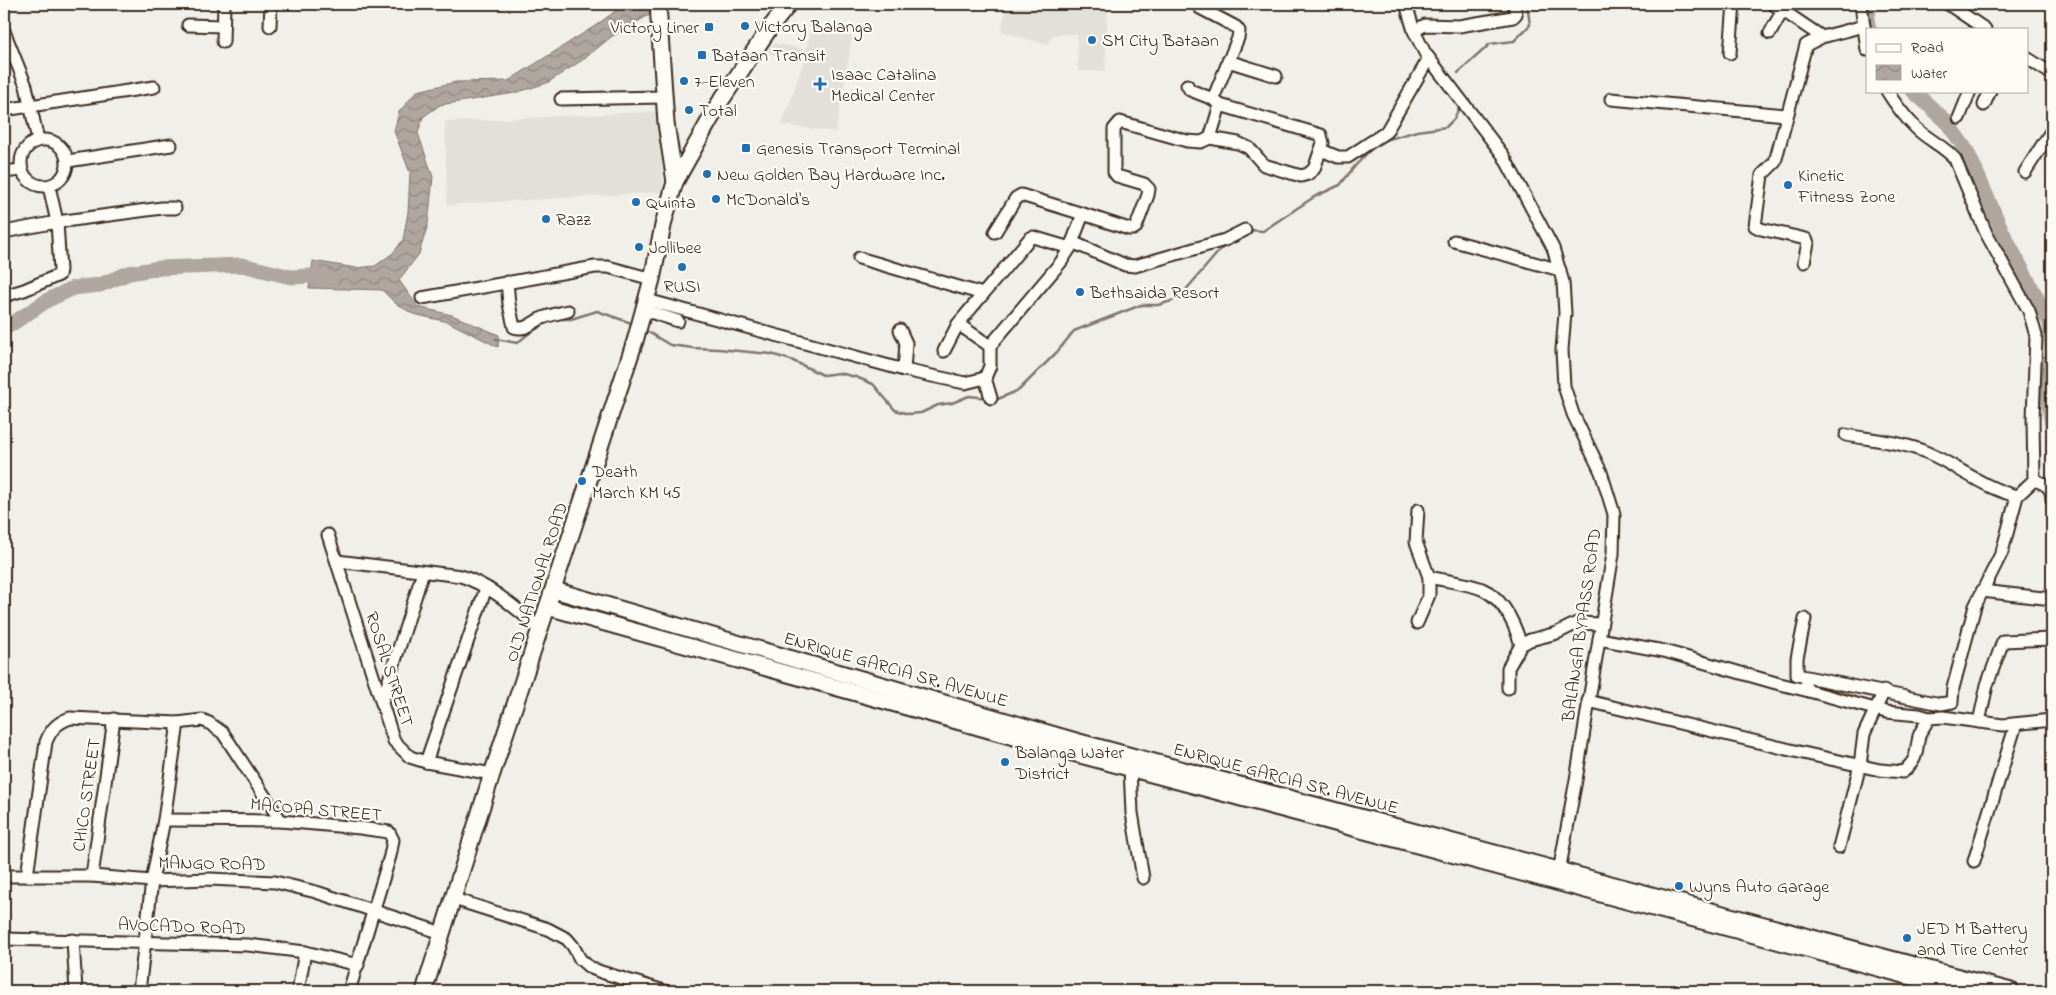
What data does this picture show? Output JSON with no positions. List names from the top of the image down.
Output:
{
  "streets": {
    "main road": ["OLD NATIONAL ROAD", "ENRIQUE GARCIA SR. AVENUE"],
    "street": [
      "BALANGA BYPASS ROAD",
      "ROSAL STREET",
      "CHICO STREET",
      "MACOPA STREET",
      "MANGO ROAD",
      "AVOCADO ROAD"
    ]
  },
  "crossings": [
    ["OLD NATIONAL ROAD", "ROSAL STREET"],
    ["OLD NATIONAL ROAD", "ENRIQUE GARCIA SR. AVENUE"],
    ["OLD NATIONAL ROAD", "MANGO ROAD"],
    ["BALANGA BYPASS ROAD", "ENRIQUE GARCIA SR. AVENUE"],
    ["CHICO STREET", "MANGO ROAD"],
    ["MACOPA STREET", "MANGO ROAD"],
    ["MACOPA STREET", "AVOCADO ROAD"]
  ],
  "places": {
    "other": [
      "Victory Balanga",
      "SM City Bataan",
      "7-Eleven",
      "Total",
      "New Golden Bay Hardware Inc.",
      "Kinetic Fitness Zone",
      "McDonald's",
      "Quinta",
      "Razz",
      "Jollibee",
      "RUSI",
      "Bethsaida Resort",
      "Death March KM 45",
      "Balanga Water District",
      "Wyns Auto Garage",
      "JED M Battery and Tire Center"
    ],
    "transit": ["Victory Liner", "Bataan Transit", "Genesis Transport Terminal"],
    "health": ["Isaac Catalina Medical Center"]
  },
  "legend": ["Road", "Water"]
}
